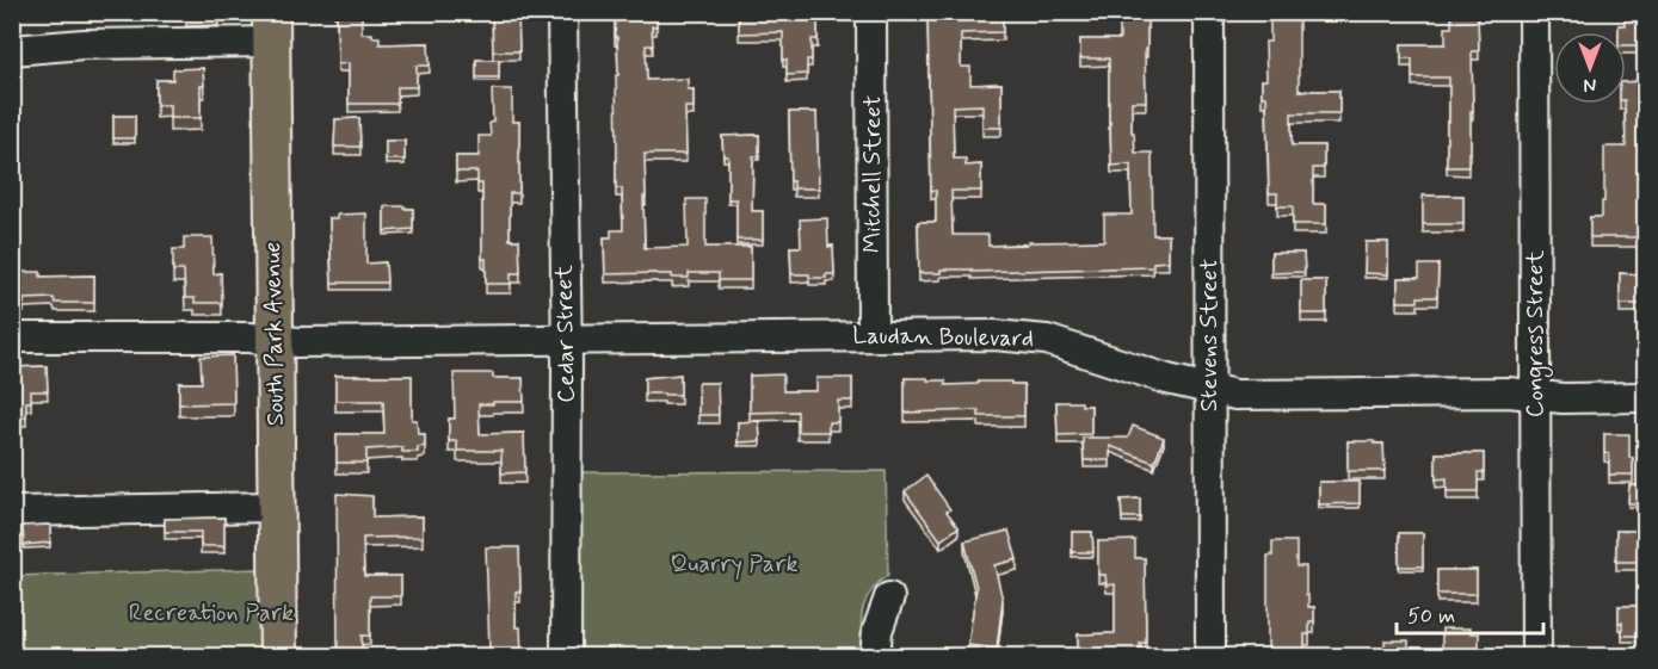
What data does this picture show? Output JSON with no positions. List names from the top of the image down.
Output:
{
  "streets": {
    "main road": ["South Park Avenue"],
    "street": [
      "Mitchell Street",
      "Cedar Street",
      "Congress Street",
      "Stevens Street",
      "Laudan Boulevard"
    ]
  },
  "crossings": [
    ["Mitchell Street", "Laudan Boulevard"],
    ["South Park Avenue", "Laudan Boulevard"],
    ["Cedar Street", "Laudan Boulevard"],
    ["Congress Street", "Laudan Boulevard"],
    ["Stevens Street", "Laudan Boulevard"]
  ],
  "parks": ["Quarry Park", "Recreation Park"],
  "scale_bar": "50 m",
  "north": "bottom"
}
